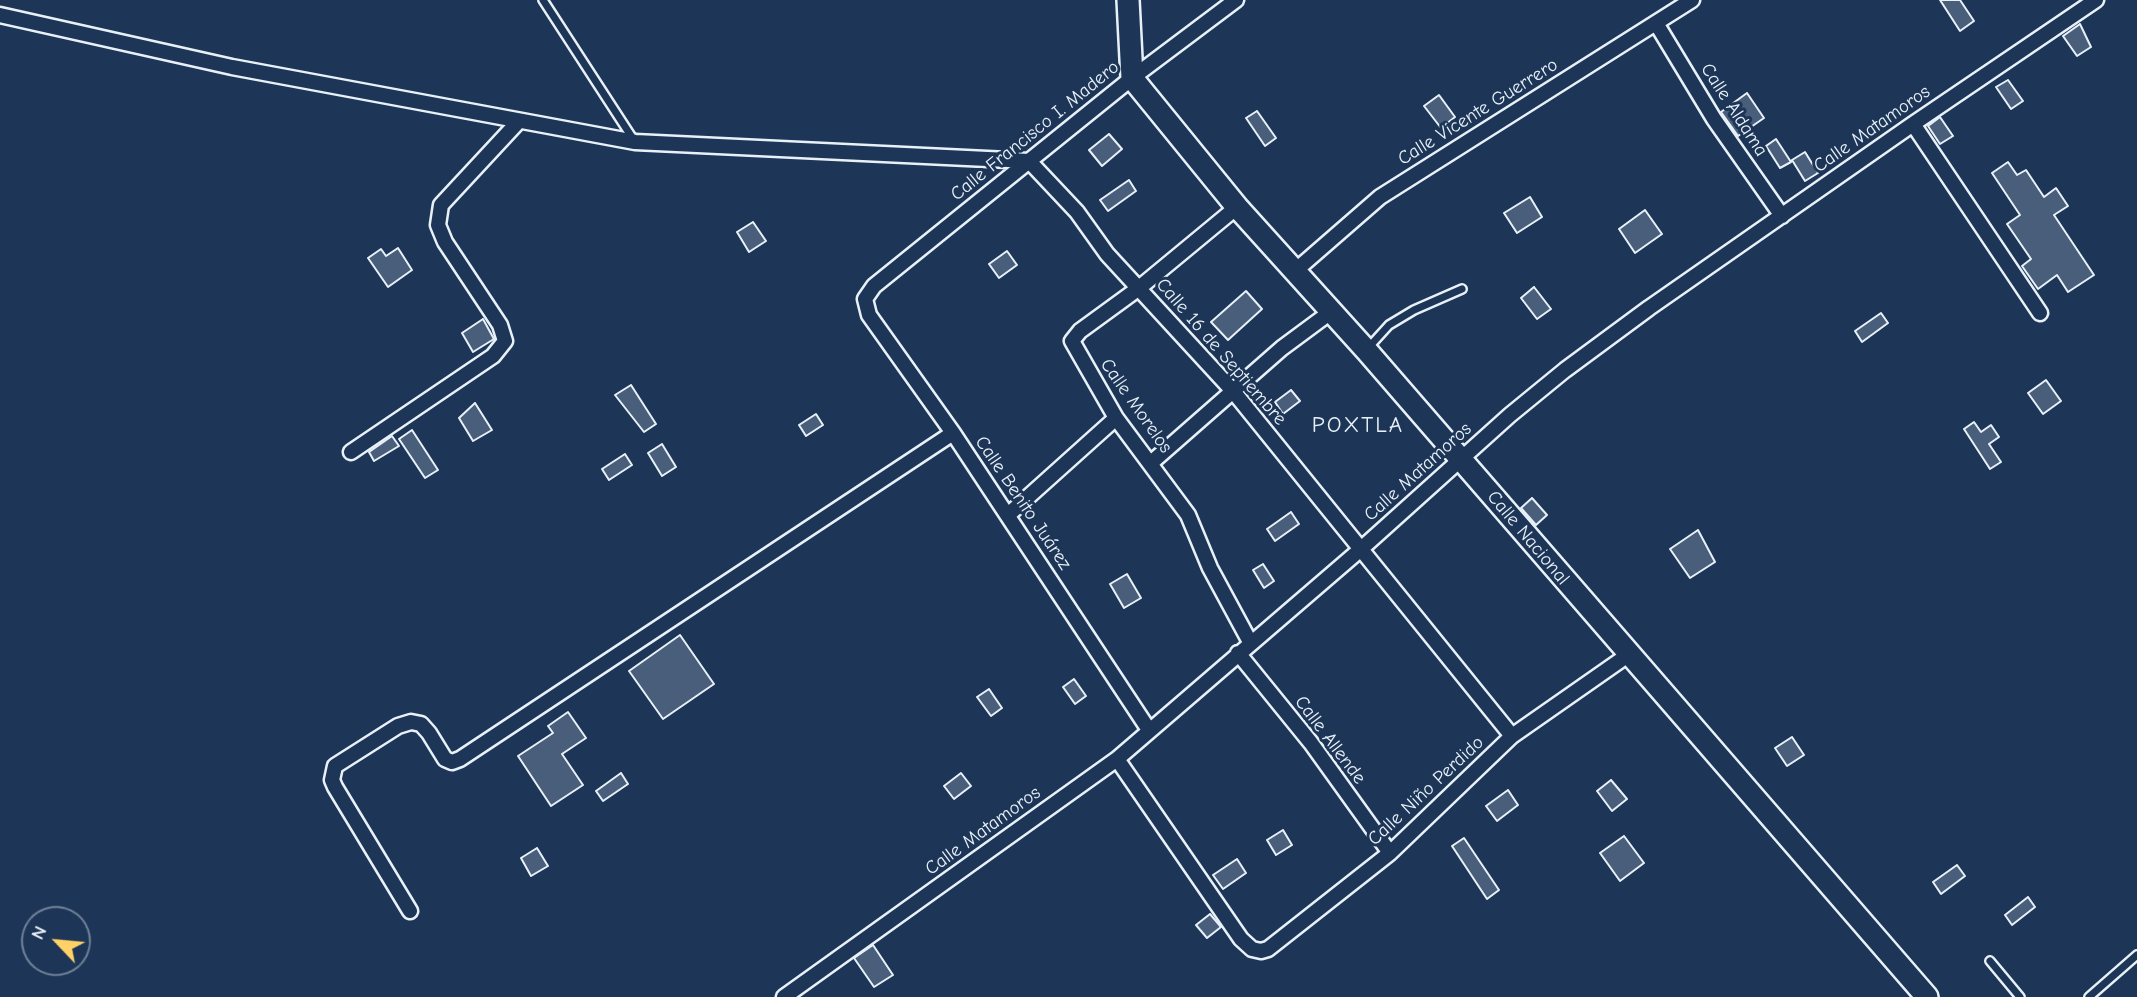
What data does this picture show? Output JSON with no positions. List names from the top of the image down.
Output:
{
  "streets": {
    "street": [
      "Calle Aldama",
      "Calle Vicente Guerrero",
      "Calle Matamoros",
      "Calle Francisco I. Madero",
      "Calle 16 de Septiembre",
      "Calle Morelos",
      "Calle Benito Juárez",
      "Calle Nacional",
      "Calle Allende",
      "Calle Niño Perdido"
    ]
  },
  "crossings": [
    ["Calle Aldama", "Calle Vicente Guerrero"],
    ["Calle Aldama", "Calle Matamoros"],
    ["Calle Vicente Guerrero", "Calle Nacional"],
    ["Calle Matamoros", "Calle 16 de Septiembre"],
    ["Calle Matamoros", "Calle Morelos"],
    ["Calle Matamoros", "Calle Benito Juárez"],
    ["Calle Matamoros", "Calle Nacional"],
    ["Calle Matamoros", "Calle Allende"],
    ["Calle Matamoros", "Calle Niño Perdido"],
    ["Calle Francisco I. Madero", "Calle 16 de Septiembre"],
    ["Calle Francisco I. Madero", "Calle Benito Juárez"],
    ["Calle Francisco I. Madero", "Calle Nacional"],
    ["Calle 16 de Septiembre", "Calle Morelos"],
    ["Calle 16 de Septiembre", "Calle Niño Perdido"],
    ["Calle Morelos", "Calle Nacional"],
    ["Calle Nacional", "Calle Niño Perdido"],
    ["Calle Allende", "Calle Niño Perdido"]
  ],
  "districts": ["POXTLA"],
  "north": "top left"
}
